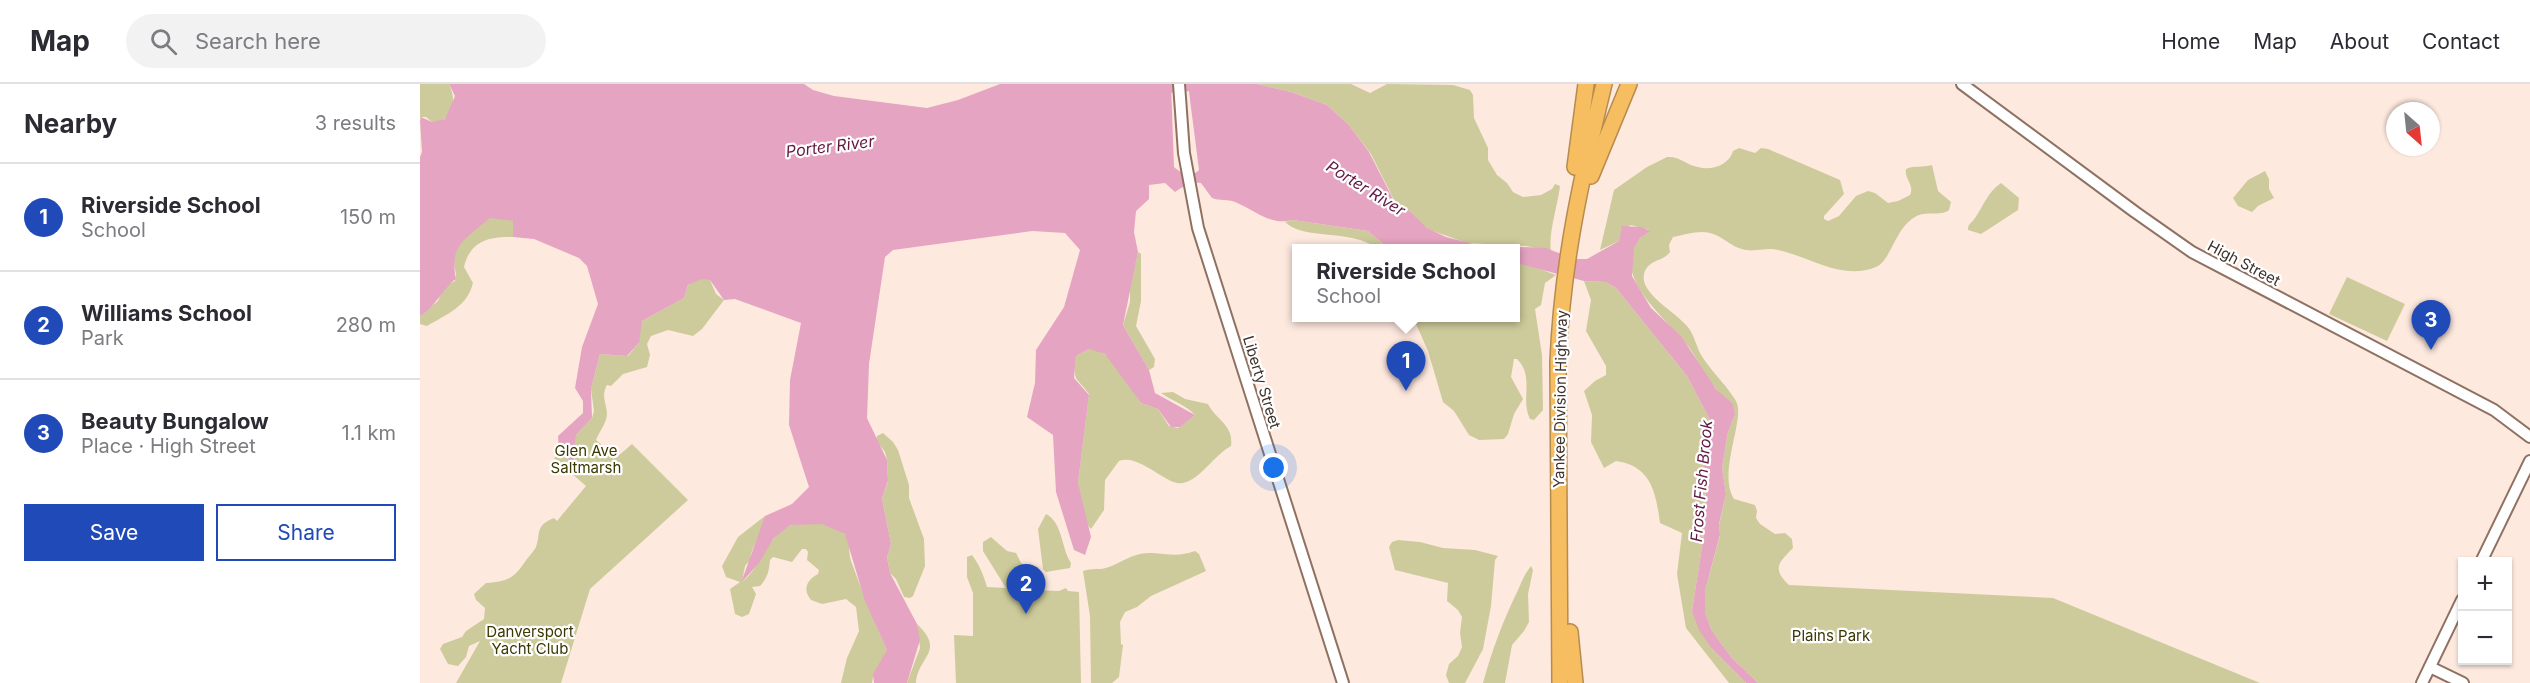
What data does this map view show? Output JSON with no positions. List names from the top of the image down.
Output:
{
  "streets": {
    "highway": ["Yankee Division Highway"],
    "main road": ["High Street", "Liberty Street"]
  },
  "water": ["Porter River", "Frost Fish Brook"],
  "parks": ["Glen Ave Saltmarsh", "Danversport Yacht Club", "Plains Park"],
  "north": "bottom right",
  "page": {
    "header": "Map",
    "search": "Search here",
    "nav": [
      "Home",
      "Map",
      "About",
      "Contact"
    ],
    "heading": ["Nearby", "3 results"],
    "list": [
      {
        "mark": "1",
        "name": "Riverside School",
        "note": "School",
        "value": "150 m"
      },
      {
        "mark": "2",
        "name": "Williams School",
        "note": "Park",
        "value": "280 m"
      },
      {
        "mark": "3",
        "name": "Beauty Bungalow",
        "note": "Place · High Street",
        "value": "1.1 km"
      }
    ],
    "popup": ["Riverside School", "School"],
    "pins": ["3", "1", "2"],
    "buttons": ["Save", "Share"],
    "map_buttons": ["+", "−"]
  }
}
